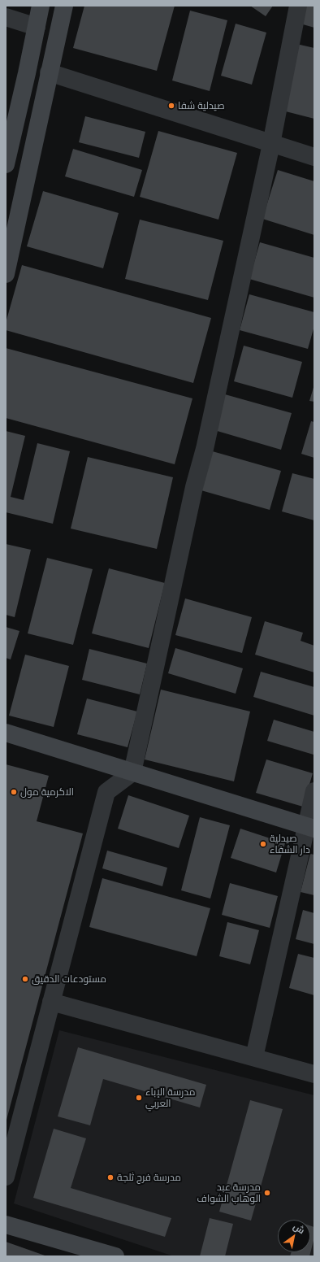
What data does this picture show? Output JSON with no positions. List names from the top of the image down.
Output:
{
  "places": [
    "صيدلية شفا",
    "الاكرمية مول",
    "صيدلية دار الشفاء",
    "مستودعات الدقيق",
    "مدرسة الإباء العربي",
    "مدرسة فرج ثلجة",
    "مدرسة عبد الوهاب الشواف"
  ],
  "north": "top right"
}
